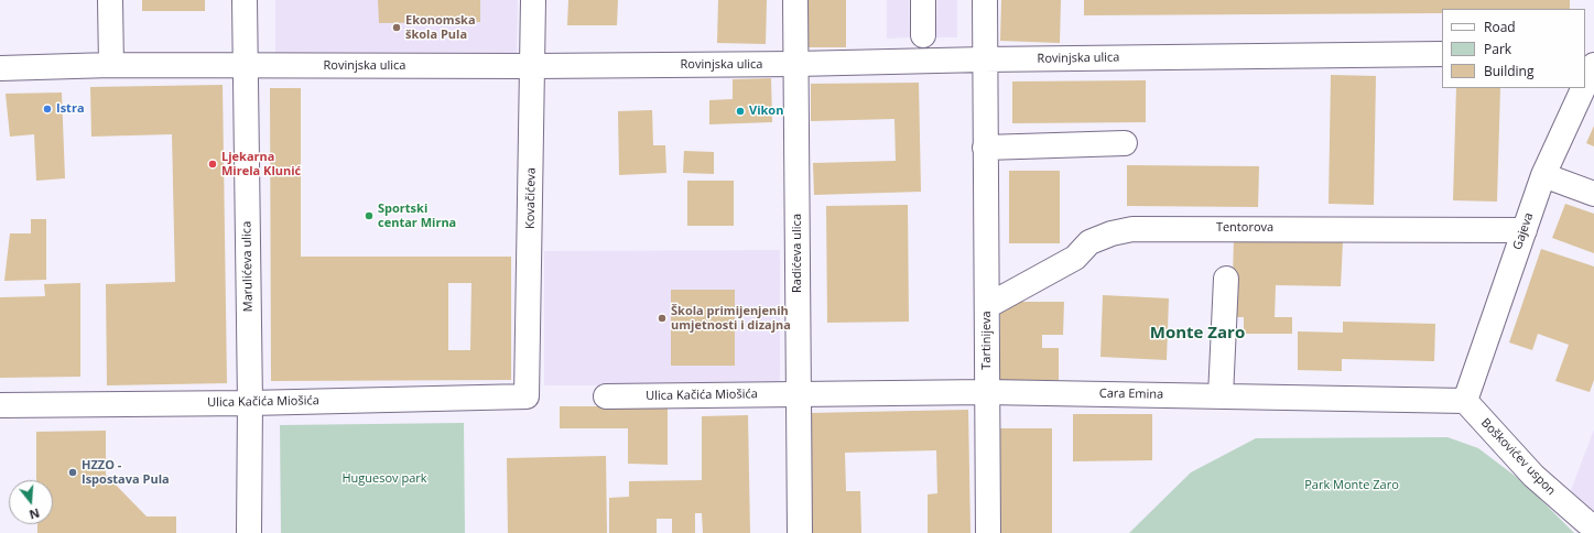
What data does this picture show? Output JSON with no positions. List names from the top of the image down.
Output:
{
  "streets": {
    "street": [
      "Rovinjska ulica",
      "Kovačićeva",
      "Tentorova",
      "Gajeva",
      "Radićeva ulica",
      "Marulićeva ulica",
      "Tartinijeva",
      "Cara Emina",
      "Ulica Kačića Miošića",
      "Boškovićev uspon"
    ]
  },
  "crossings": [
    ["Rovinjska ulica", "Kovačićeva"],
    ["Rovinjska ulica", "Radićeva ulica"],
    ["Rovinjska ulica", "Marulićeva ulica"],
    ["Rovinjska ulica", "Tartinijeva"],
    ["Kovačićeva", "Ulica Kačića Miošića"],
    ["Tentorova", "Gajeva"],
    ["Tentorova", "Tartinijeva"],
    ["Gajeva", "Cara Emina"],
    ["Gajeva", "Boškovićev uspon"],
    ["Radićeva ulica", "Cara Emina"],
    ["Radićeva ulica", "Ulica Kačića Miošića"],
    ["Marulićeva ulica", "Ulica Kačića Miošića"],
    ["Tartinijeva", "Cara Emina"],
    ["Cara Emina", "Ulica Kačića Miošića"],
    ["Cara Emina", "Boškovićev uspon"]
  ],
  "districts": ["Monte Zaro"],
  "parks": ["Huguesov park", "Park Monte Zaro"],
  "places": [
    "Ekonomska škola Pula",
    "Istra",
    "Vikon",
    "Ljekarna Mirela Klunić",
    "Sportski centar Mirna",
    "Škola primijenjenih umjetnosti i dizajna",
    "HZZO - Ispostava Pula"
  ],
  "legend": ["Road", "Park", "Building"],
  "north": "bottom"
}
